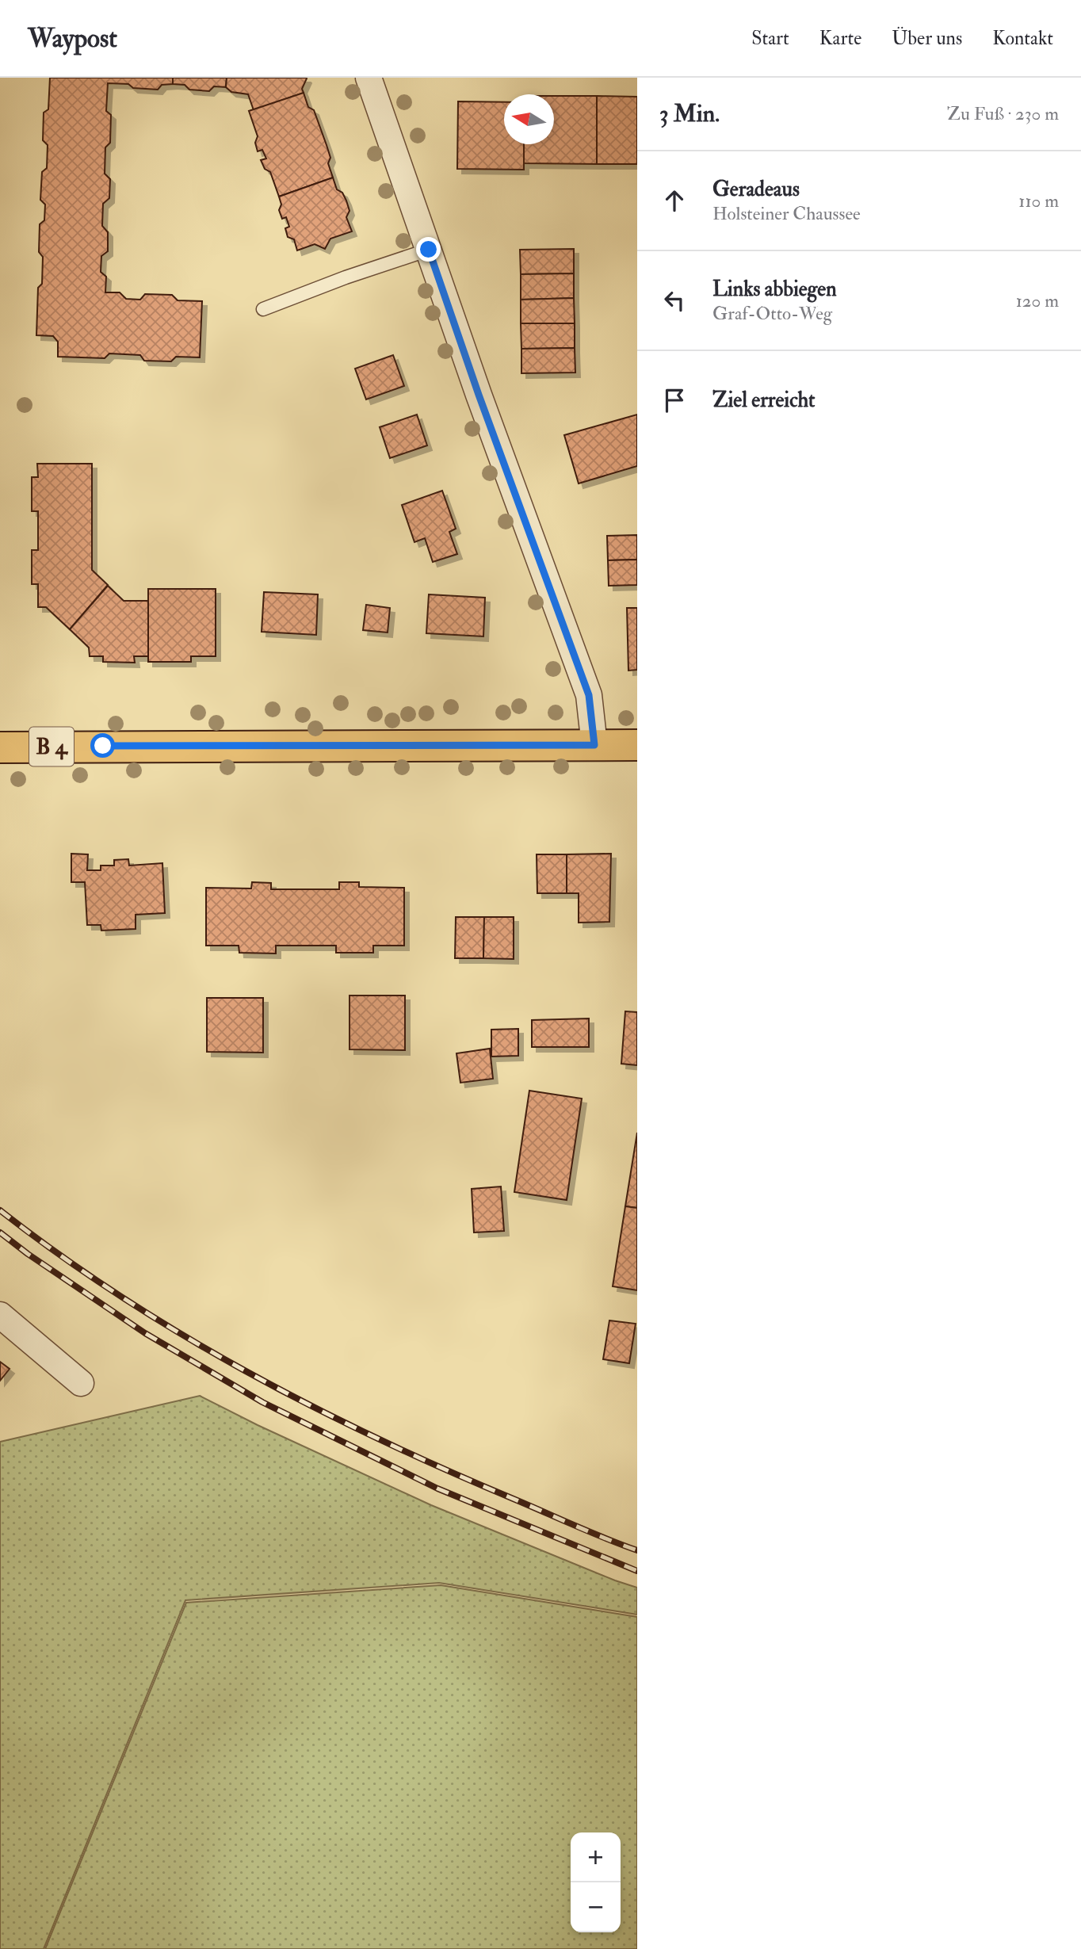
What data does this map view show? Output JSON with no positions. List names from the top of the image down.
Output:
{
  "streets": {
    "main road": ["B 4"]
  },
  "north": "left",
  "page": {
    "header": "Waypost",
    "nav": [
      "Start",
      "Karte",
      "Über uns",
      "Kontakt"
    ],
    "heading": ["3 Min.", "Zu Fuß · 230 m"],
    "list": [
      ["Geradeaus", "Holsteiner Chaussee", "110 m"],
      ["Links abbiegen", "Graf-Otto-Weg", "120 m"],
      "Ziel erreicht"
    ],
    "map_buttons": ["+", "−"]
  }
}
